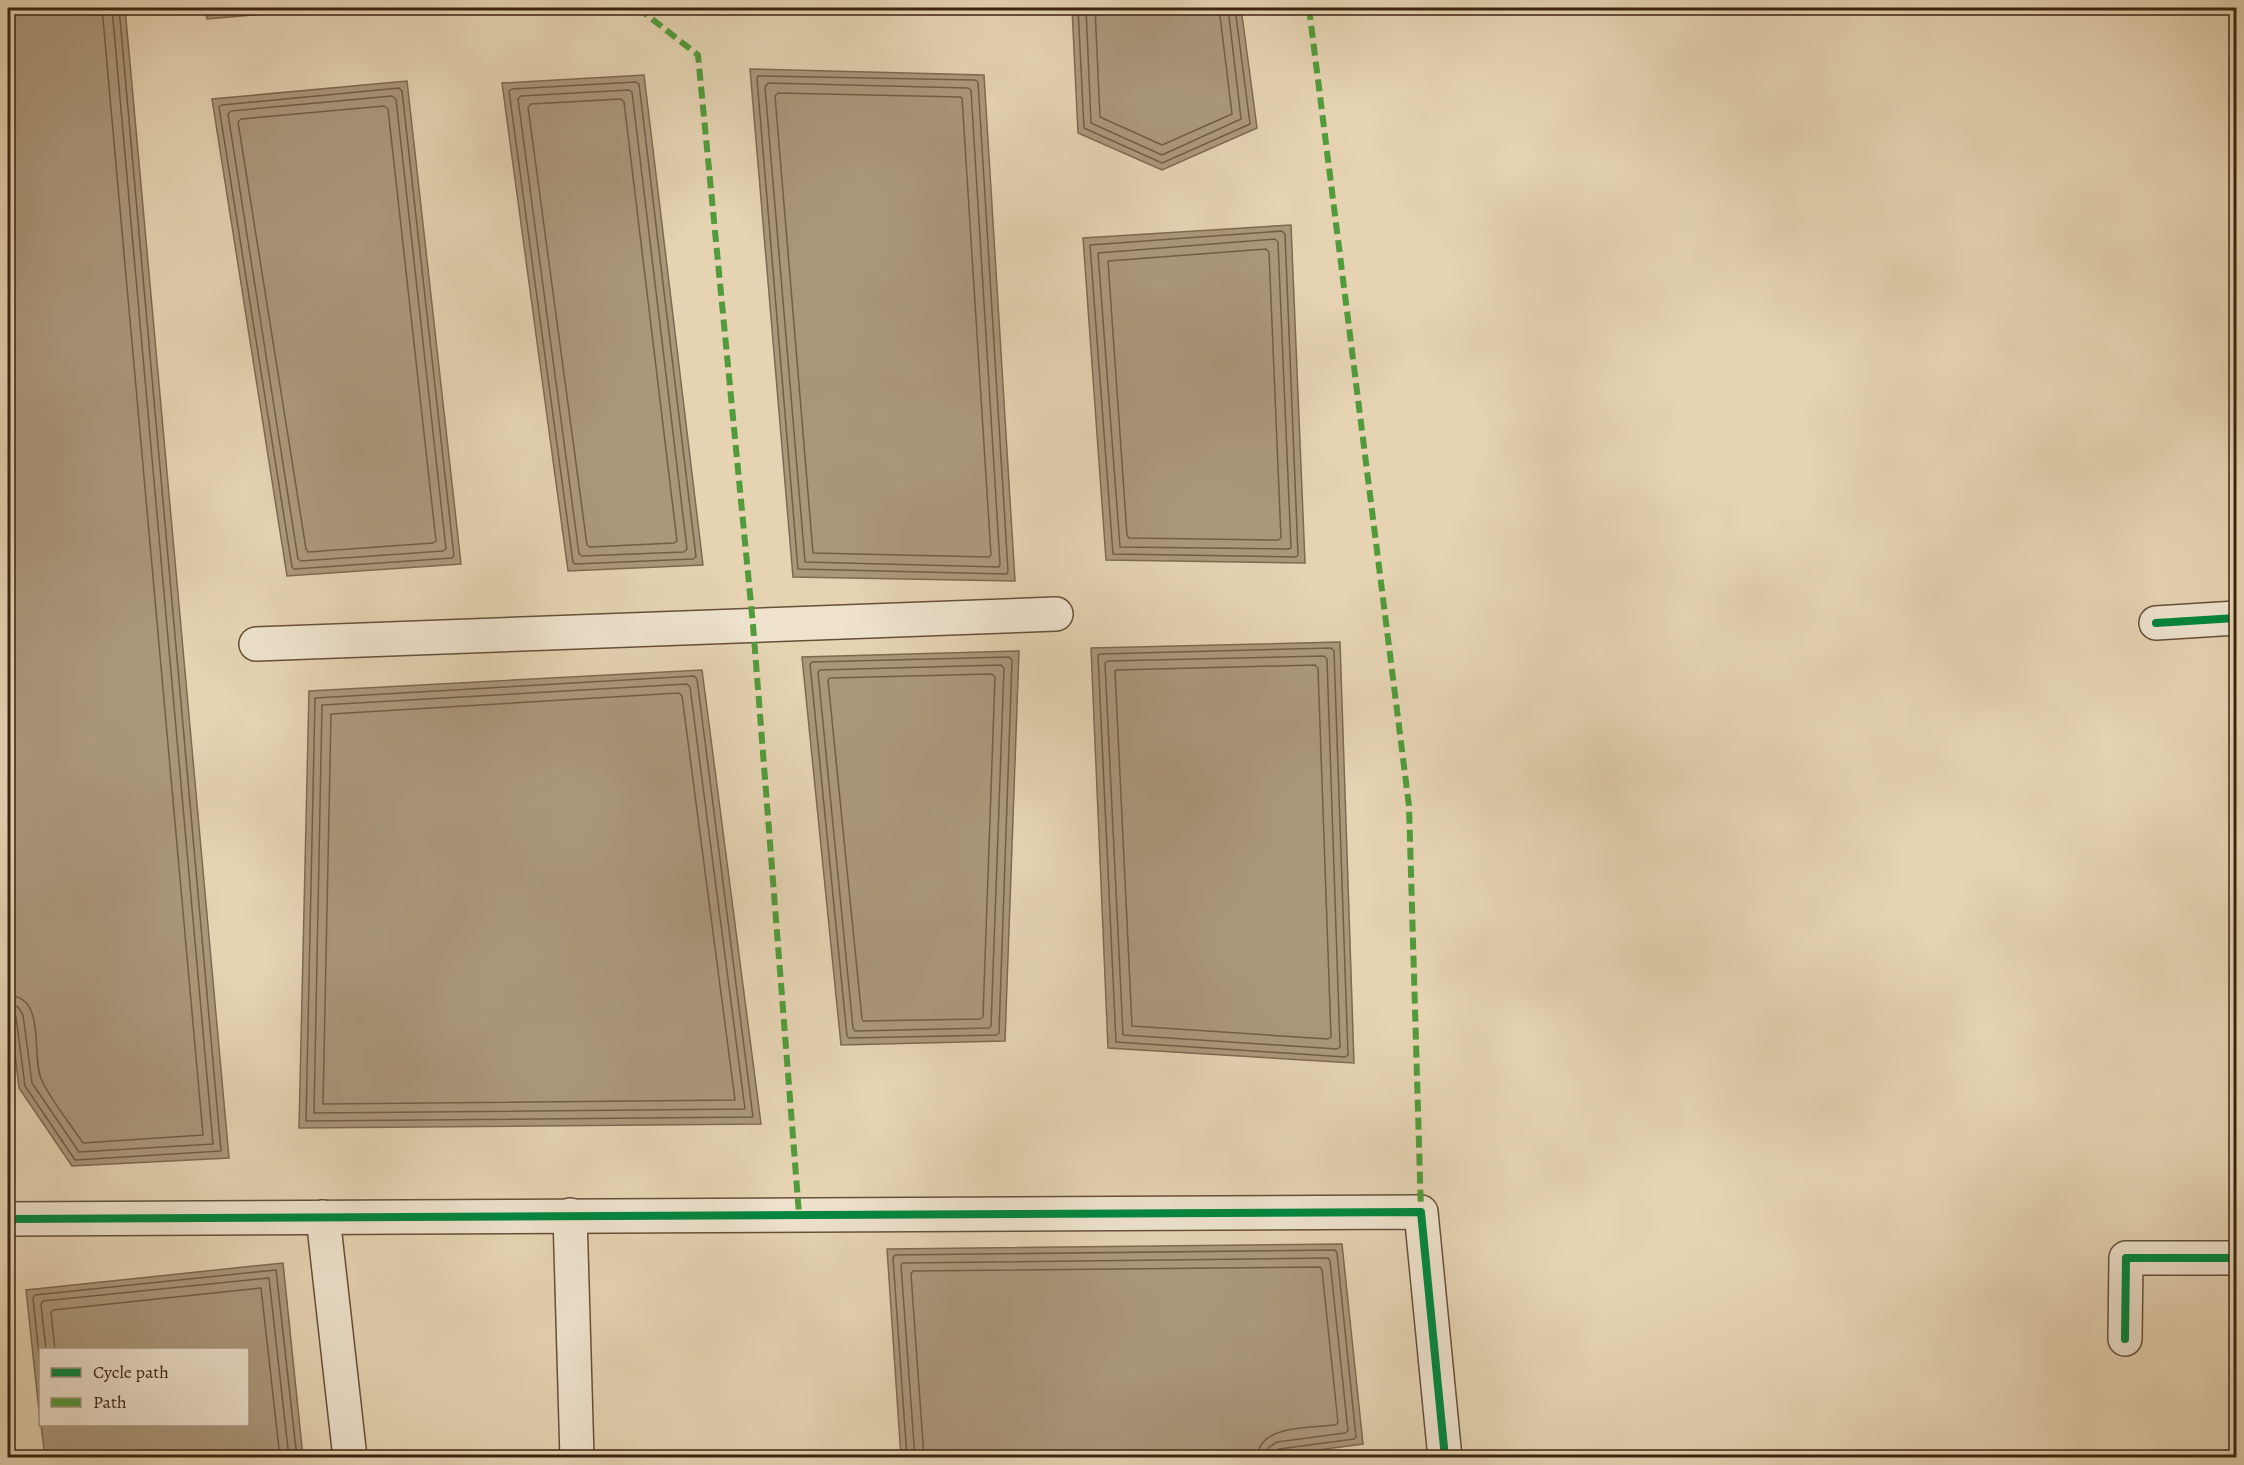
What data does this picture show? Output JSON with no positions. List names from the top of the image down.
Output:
{
  "legend": ["Cycle path", "Path"]
}
